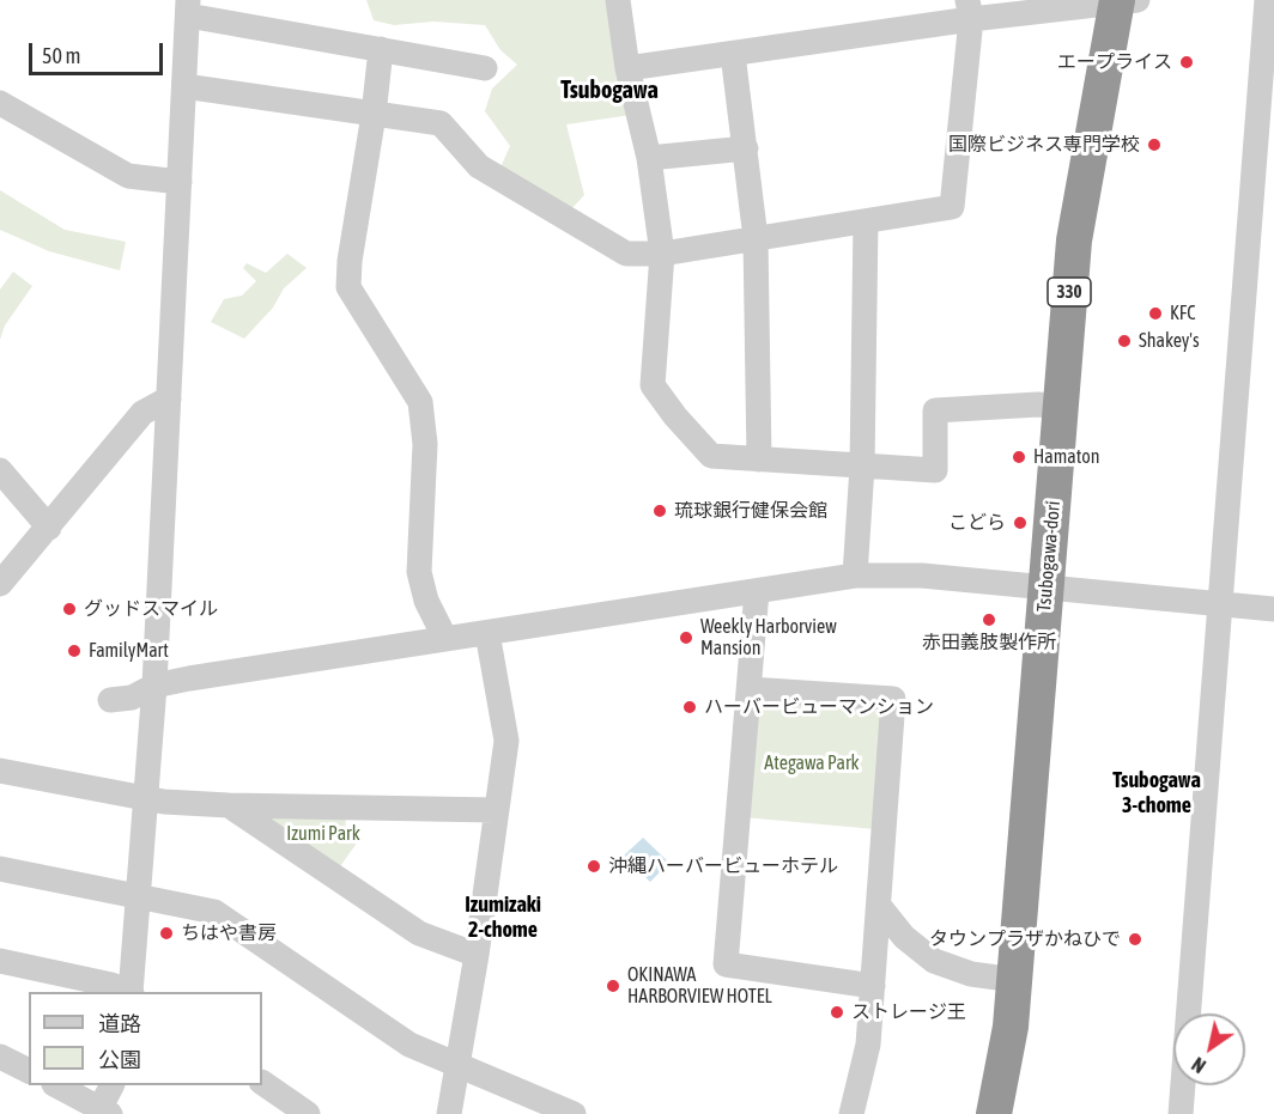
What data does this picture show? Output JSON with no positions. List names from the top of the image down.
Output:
{
  "streets": {
    "highway": ["330", "Tsubogawa-dori"]
  },
  "districts": ["Tsubogawa", "Tsubogawa 3-chome", "Izumizaki 2-chome"],
  "parks": ["Ategawa Park", "Izumi Park"],
  "places": [
    "エープライス",
    "国際ビジネス専門学校",
    "KFC",
    "Shakey's",
    "Hamaton",
    "琉球銀行健保会館",
    "こどら",
    "グッドスマイル",
    "赤田義肢製作所",
    "Weekly Harborview Mansion",
    "FamilyMart",
    "ハーバービューマンション",
    "沖縄ハーバービューホテル",
    "ちはや書房",
    "タウンプラザかねひで",
    "OKINAWA HARBORVIEW HOTEL",
    "ストレージ王"
  ],
  "legend": ["道路", "公園"],
  "scale_bar": "50 m",
  "north": "bottom left"
}
